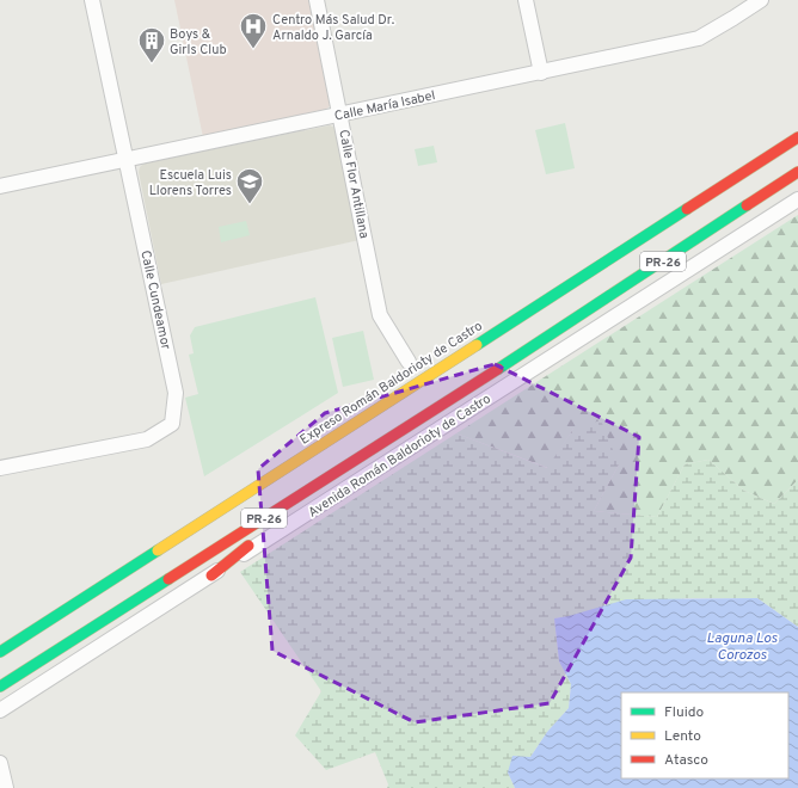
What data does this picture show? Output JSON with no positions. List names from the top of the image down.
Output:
{
  "streets": {
    "highway": ["PR-26", "Expreso Román Baldorioty de Castro"],
    "street": [
      "Calle María Isabel",
      "Calle Flor Antillana",
      "Calle Cundeamor",
      "Avenida Román Baldorioty de Castro"
    ]
  },
  "crossings": [
    ["Calle María Isabel", "Calle Flor Antillana"],
    ["Calle María Isabel", "Calle Cundeamor"]
  ],
  "water": ["Laguna Los Corozos"],
  "places": {
    "hospital": ["Centro Más Salud Dr. Arnaldo J. García"],
    "building": ["Boys & Girls Club"],
    "school or university": ["Escuela Luis Llorens Torres"]
  },
  "legend": ["Fluido", "Lento", "Atasco"]
}
